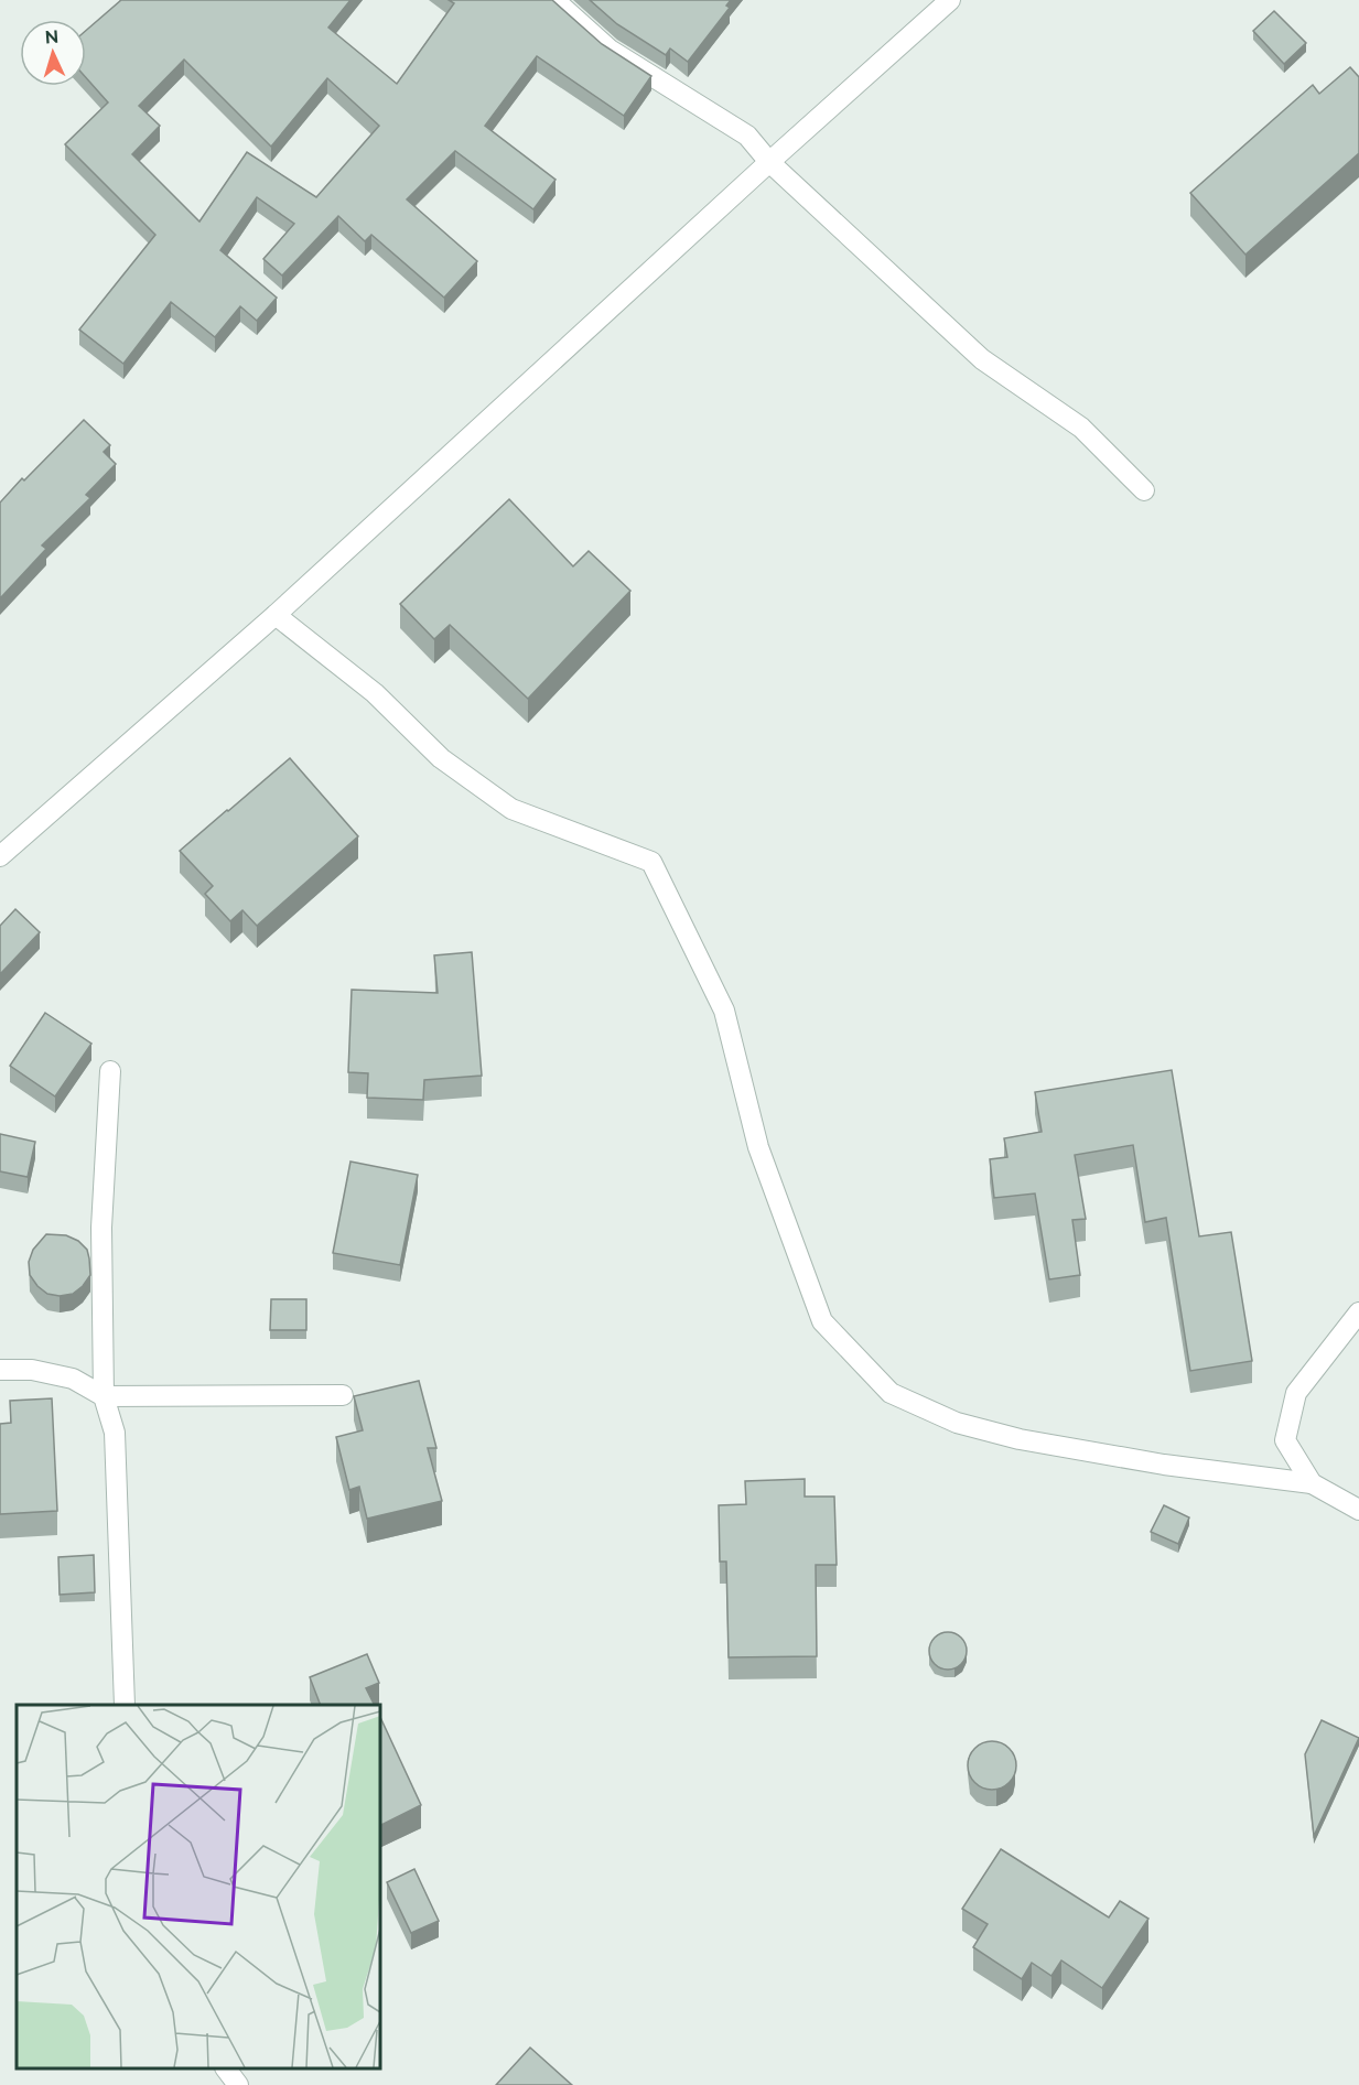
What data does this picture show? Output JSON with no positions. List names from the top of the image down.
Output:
{
  "north": "top"
}
